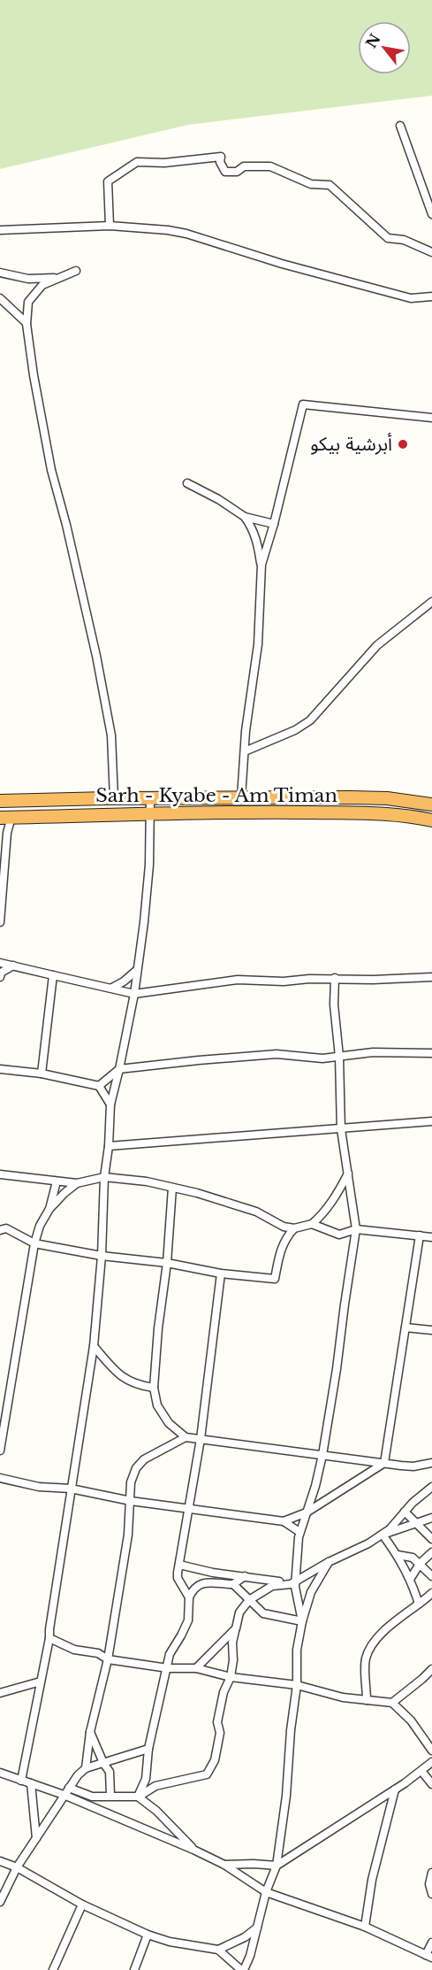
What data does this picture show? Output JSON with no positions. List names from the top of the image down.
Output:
{
  "streets": {
    "highway": ["Sarh - Kyabe - Am Timan"]
  },
  "places": ["أبرشية بيكو"],
  "north": "top left"
}
